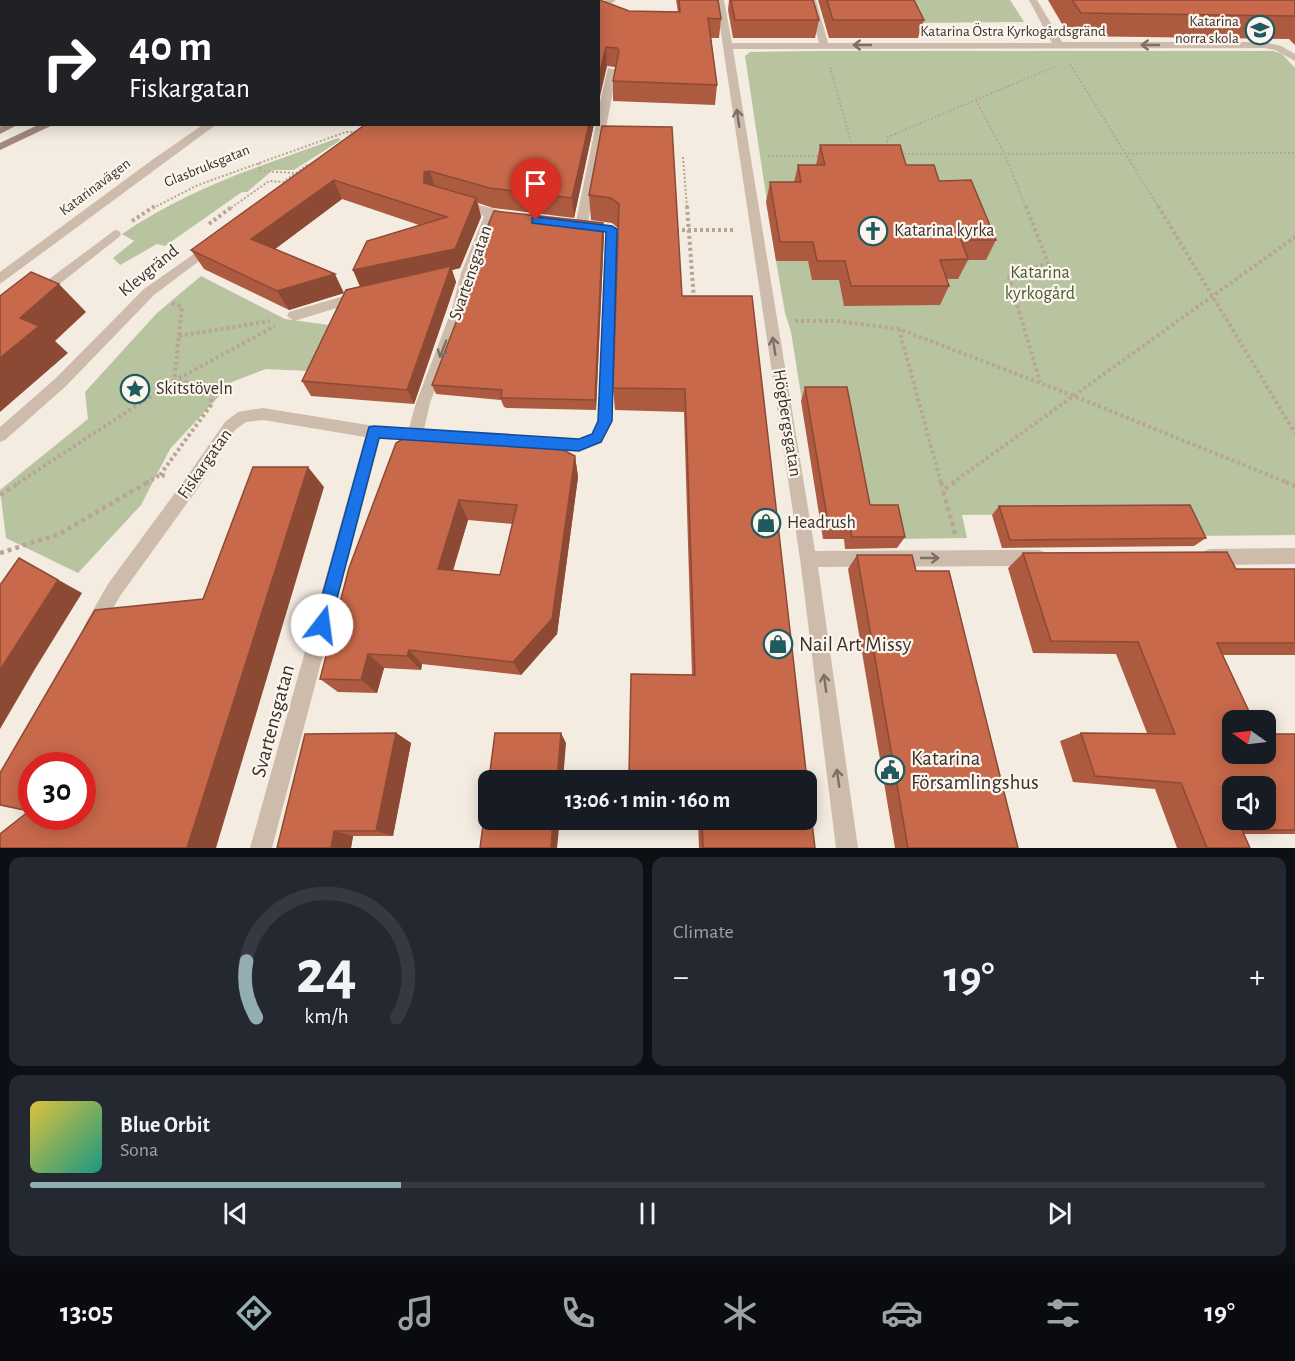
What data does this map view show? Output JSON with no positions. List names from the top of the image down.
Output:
{
  "streets": {
    "street": [
      "Katarina Östra Kyrkogårdsgränd",
      "Katarinavägen",
      "Klevgränd",
      "Svartensgatan",
      "Högbergsgatan",
      "Fiskargatan"
    ],
    "path": ["Glasbruksgatan"]
  },
  "crossings": [
    ["Katarina Östra Kyrkogårdsgränd", "Högbergsgatan"],
    ["Svartensgatan", "Fiskargatan"]
  ],
  "one_way": ["Katarina Östra Kyrkogårdsgränd", "Högbergsgatan"],
  "parks": ["Katarina kyrkogård"],
  "places": {
    "school or university": ["Katarina norra skola"],
    "church": ["Katarina kyrka"],
    "place": ["Skitstöveln"],
    "shop": ["Headrush", "Nail Art Missy"],
    "public building": ["Katarina Församlingshus"]
  },
  "north": "left",
  "page": {
    "turn": ["40 m", "Fiskargatan"],
    "limit": "30",
    "trip": "13:06 · 1 min · 160 m",
    "tile": "Climate",
    "heat": ["−", "19°", "+"],
    "song": ["Blue Orbit", "Sona"],
    "tabs": ["13:05", "19°"],
    "gauge": ["24", "km/h"]
  }
}
